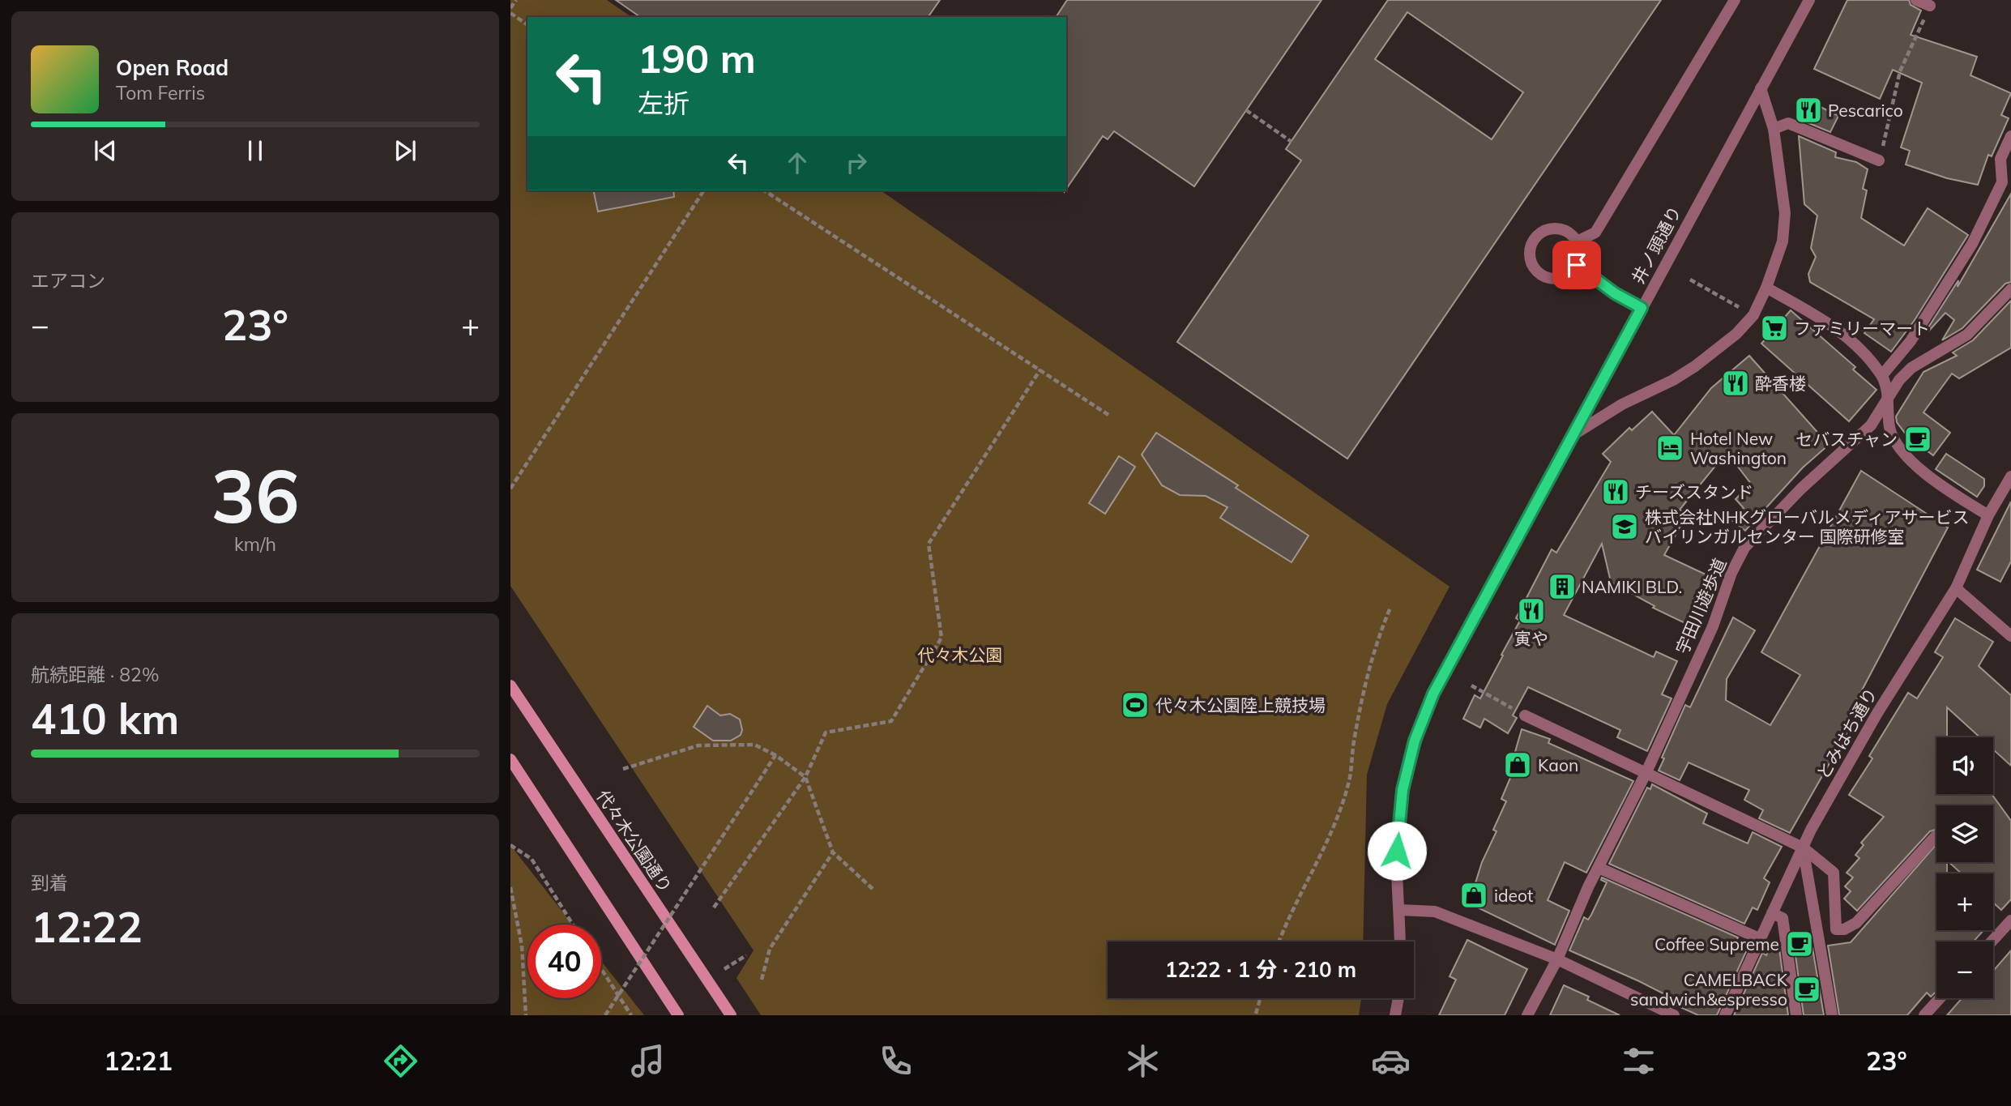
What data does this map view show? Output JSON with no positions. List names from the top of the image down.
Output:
{
  "streets": {
    "main road": ["代々木公園通り"],
    "street": ["井ノ頭通り", "宇田川遊歩道", "とみはち通り"]
  },
  "parks": ["代々木公園"],
  "places": {
    "restaurant": [
      "Pescarico",
      "酔香楼",
      "チーズスタンド",
      "寅や"
    ],
    "supermarket": ["ファミリーマート"],
    "cafe": ["セバスチャン", "Coffee Supreme", "CAMELBACK sandwich&espresso"],
    "hotel": ["Hotel New Washington"],
    "school or university": ["株式会社NHKグローバルメディアサービス バイリンガルセンター 国際研修室"],
    "building": ["NAMIKI BLD."],
    "sports": ["代々木公園陸上競技場"],
    "shop": ["Kaon", "ideot"]
  },
  "page": {
    "turn": ["190 m", "左折"],
    "song": ["Open Road", "Tom Ferris"],
    "tile": [
      "エアコン",
      ["36", "km/h"],
      ["航続距離 · 82%", "410 km"],
      ["到着", "12:22"]
    ],
    "heat": ["−", "23°", "+"],
    "map_buttons": ["+", "−"],
    "limit": "40",
    "trip": "12:22 · 1 分 · 210 m",
    "tabs": ["12:21", "23°"]
  }
}
